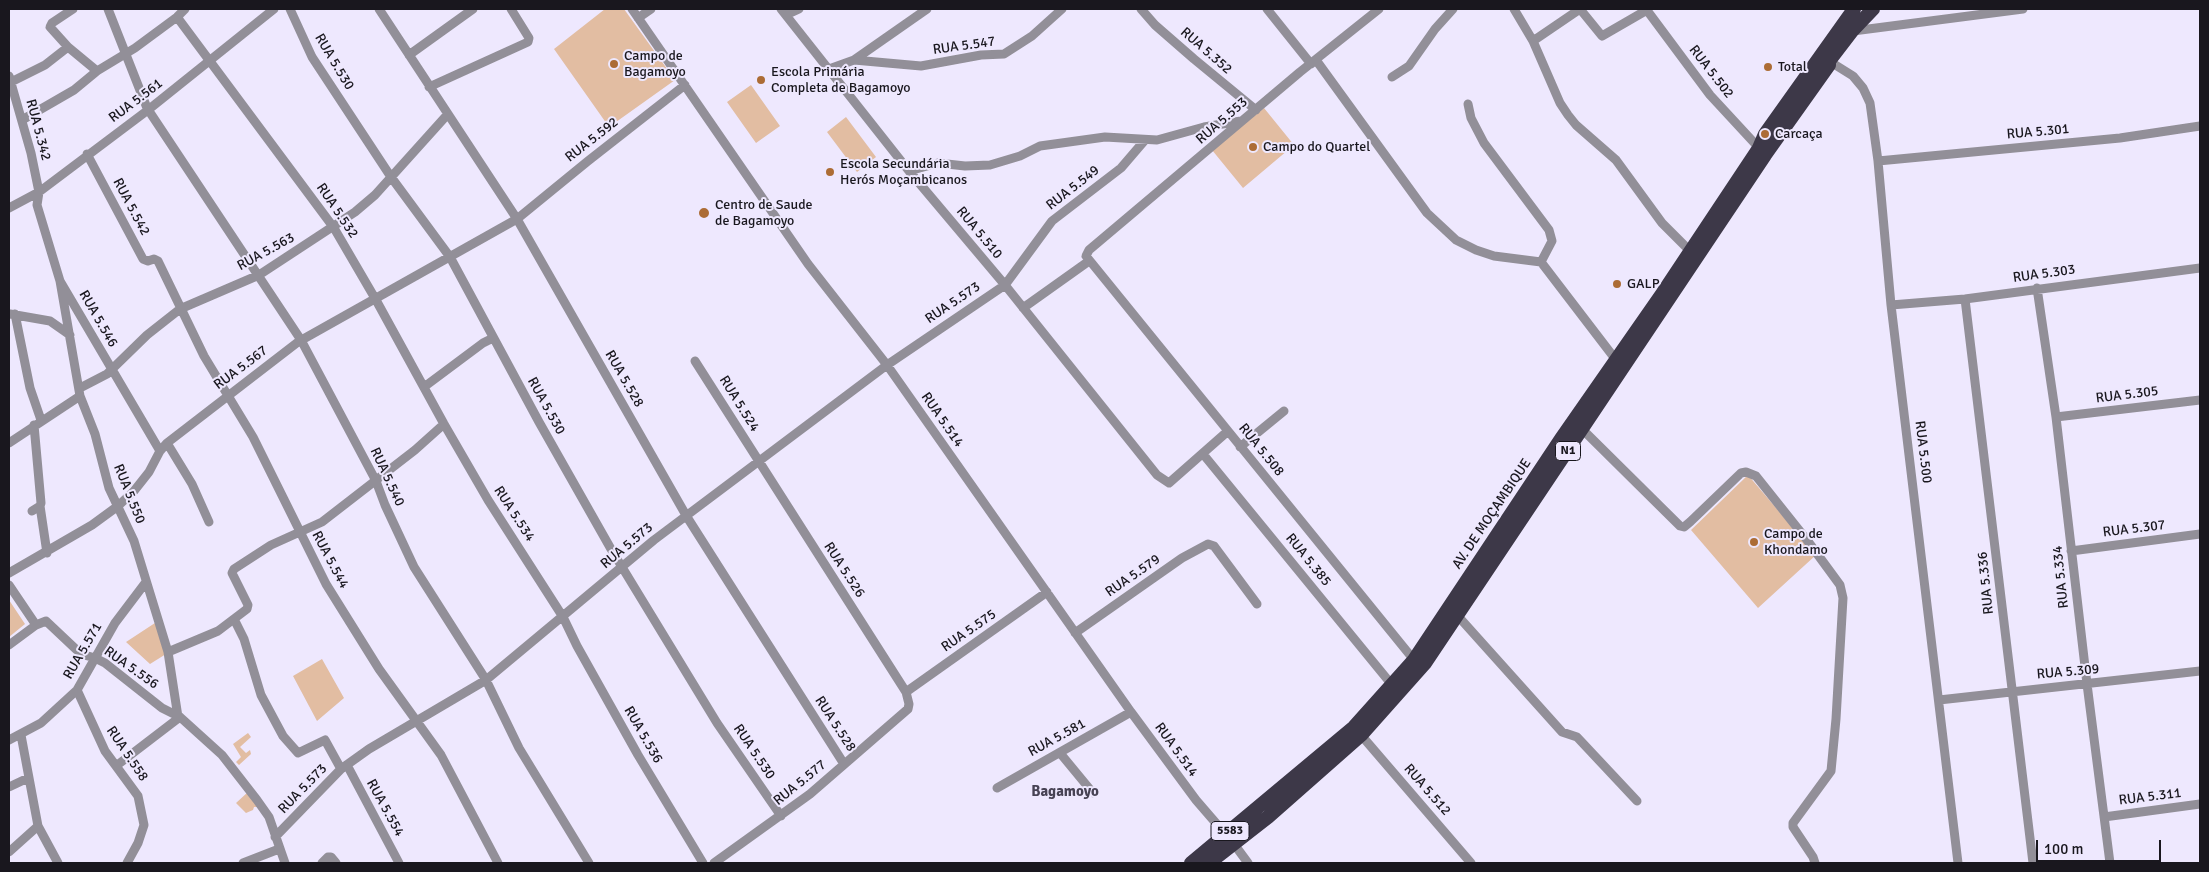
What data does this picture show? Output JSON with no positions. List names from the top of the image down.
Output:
{
  "streets": {
    "highway": ["N1", "AV. DE MOÇAMBIQUE", "5583"],
    "street": [
      "RUA 5.547",
      "RUA 5.352",
      "RUA 5.530",
      "RUA 5.502",
      "RUA 5.561",
      "RUA 5.553",
      "RUA 5.342",
      "RUA 5.301",
      "RUA 5.592",
      "RUA 5.549",
      "RUA 5.542",
      "RUA 5.532",
      "RUA 5.510",
      "RUA 5.563",
      "RUA 5.303",
      "RUA 5.573",
      "RUA 5.546",
      "RUA 5.567",
      "RUA 5.528",
      "RUA 5.305",
      "RUA 5.524",
      "RUA 5.514",
      "RUA 5.508",
      "RUA 5.500",
      "RUA 5.540",
      "RUA 5.550",
      "RUA 5.534",
      "RUA 5.307",
      "RUA 5.544",
      "RUA 5.385",
      "RUA 5.526",
      "RUA 5.579",
      "RUA 5.334",
      "RUA 5.336",
      "RUA 5.575",
      "RUA 5.571",
      "RUA 5.556",
      "RUA 5.309",
      "RUA 5.536",
      "RUA 5.581",
      "RUA 5.558",
      "RUA 5.577",
      "RUA 5.512",
      "RUA 5.311",
      "RUA 5.554"
    ]
  },
  "crossings": [
    ["RUA 5.352", "RUA 5.553"],
    ["RUA 5.530", "RUA 5.563"],
    ["RUA 5.530", "RUA 5.573"],
    ["RUA 5.530", "RUA 5.567"],
    ["RUA 5.530", "RUA 5.577"],
    ["RUA 5.502", "AV. DE MOÇAMBIQUE"],
    ["RUA 5.561", "RUA 5.342"],
    ["RUA 5.561", "RUA 5.542"],
    ["RUA 5.561", "RUA 5.532"],
    ["RUA 5.561", "RUA 5.546"],
    ["RUA 5.561", "RUA 5.540"],
    ["RUA 5.553", "RUA 5.510"],
    ["RUA 5.553", "RUA 5.508"],
    ["RUA 5.342", "RUA 5.546"],
    ["RUA 5.301", "RUA 5.500"],
    ["RUA 5.592", "RUA 5.567"],
    ["RUA 5.592", "RUA 5.528"],
    ["RUA 5.592", "RUA 5.514"],
    ["RUA 5.549", "RUA 5.510"],
    ["RUA 5.549", "RUA 5.573"],
    ["RUA 5.542", "RUA 5.544"],
    ["RUA 5.532", "RUA 5.563"],
    ["RUA 5.532", "RUA 5.567"],
    ["RUA 5.532", "RUA 5.534"],
    ["RUA 5.510", "RUA 5.573"],
    ["RUA 5.510", "RUA 5.385"],
    ["RUA 5.563", "RUA 5.546"],
    ["RUA 5.563", "RUA 5.528"],
    ["RUA 5.563", "RUA 5.540"],
    ["RUA 5.563", "RUA 5.550"],
    ["RUA 5.563", "RUA 5.544"],
    ["RUA 5.303", "RUA 5.500"],
    ["RUA 5.303", "RUA 5.334"],
    ["RUA 5.303", "RUA 5.336"],
    ["RUA 5.573", "RUA 5.528"],
    ["RUA 5.573", "RUA 5.524"],
    ["RUA 5.573", "RUA 5.514"],
    ["RUA 5.573", "RUA 5.540"],
    ["RUA 5.573", "RUA 5.534"],
    ["RUA 5.573", "RUA 5.544"],
    ["RUA 5.573", "RUA 5.526"],
    ["RUA 5.573", "RUA 5.556"],
    ["RUA 5.573", "RUA 5.536"],
    ["RUA 5.573", "RUA 5.554"],
    ["RUA 5.546", "RUA 5.567"],
    ["RUA 5.546", "RUA 5.550"],
    ["RUA 5.567", "RUA 5.528"],
    ["RUA 5.567", "RUA 5.540"],
    ["RUA 5.567", "RUA 5.550"],
    ["RUA 5.567", "RUA 5.544"],
    ["RUA 5.528", "RUA 5.577"],
    ["RUA 5.305", "RUA 5.334"],
    ["RUA 5.524", "RUA 5.526"],
    ["RUA 5.514", "AV. DE MOÇAMBIQUE"],
    ["RUA 5.514", "RUA 5.579"],
    ["RUA 5.514", "RUA 5.575"],
    ["RUA 5.514", "RUA 5.581"],
    ["RUA 5.508", "AV. DE MOÇAMBIQUE"],
    ["N1", "RUA 5.500"],
    ["N1", "AV. DE MOÇAMBIQUE"],
    ["RUA 5.500", "AV. DE MOÇAMBIQUE"],
    ["RUA 5.500", "RUA 5.309"],
    ["RUA 5.550", "RUA 5.571"],
    ["RUA 5.550", "RUA 5.556"],
    ["RUA 5.534", "RUA 5.536"],
    ["AV. DE MOÇAMBIQUE", "RUA 5.385"],
    ["AV. DE MOÇAMBIQUE", "RUA 5.512"],
    ["RUA 5.307", "RUA 5.334"],
    ["RUA 5.526", "RUA 5.575"],
    ["RUA 5.526", "RUA 5.577"],
    ["RUA 5.334", "RUA 5.309"],
    ["RUA 5.334", "RUA 5.311"],
    ["RUA 5.336", "RUA 5.309"],
    ["RUA 5.575", "RUA 5.577"],
    ["RUA 5.571", "RUA 5.556"],
    ["RUA 5.571", "RUA 5.558"]
  ],
  "districts": ["Bagamoyo"],
  "places": [
    "Campo de Bagamoyo",
    "Total",
    "Escola Primária Completa de Bagamoyo",
    "Carcaça",
    "Campo do Quartel",
    "Escola Secundária Herós Moçambicanos",
    "Centro de Saude de Bagamoyo",
    "GALP",
    "Campo de Khondamo"
  ],
  "scale_bar": "100 m"
}
